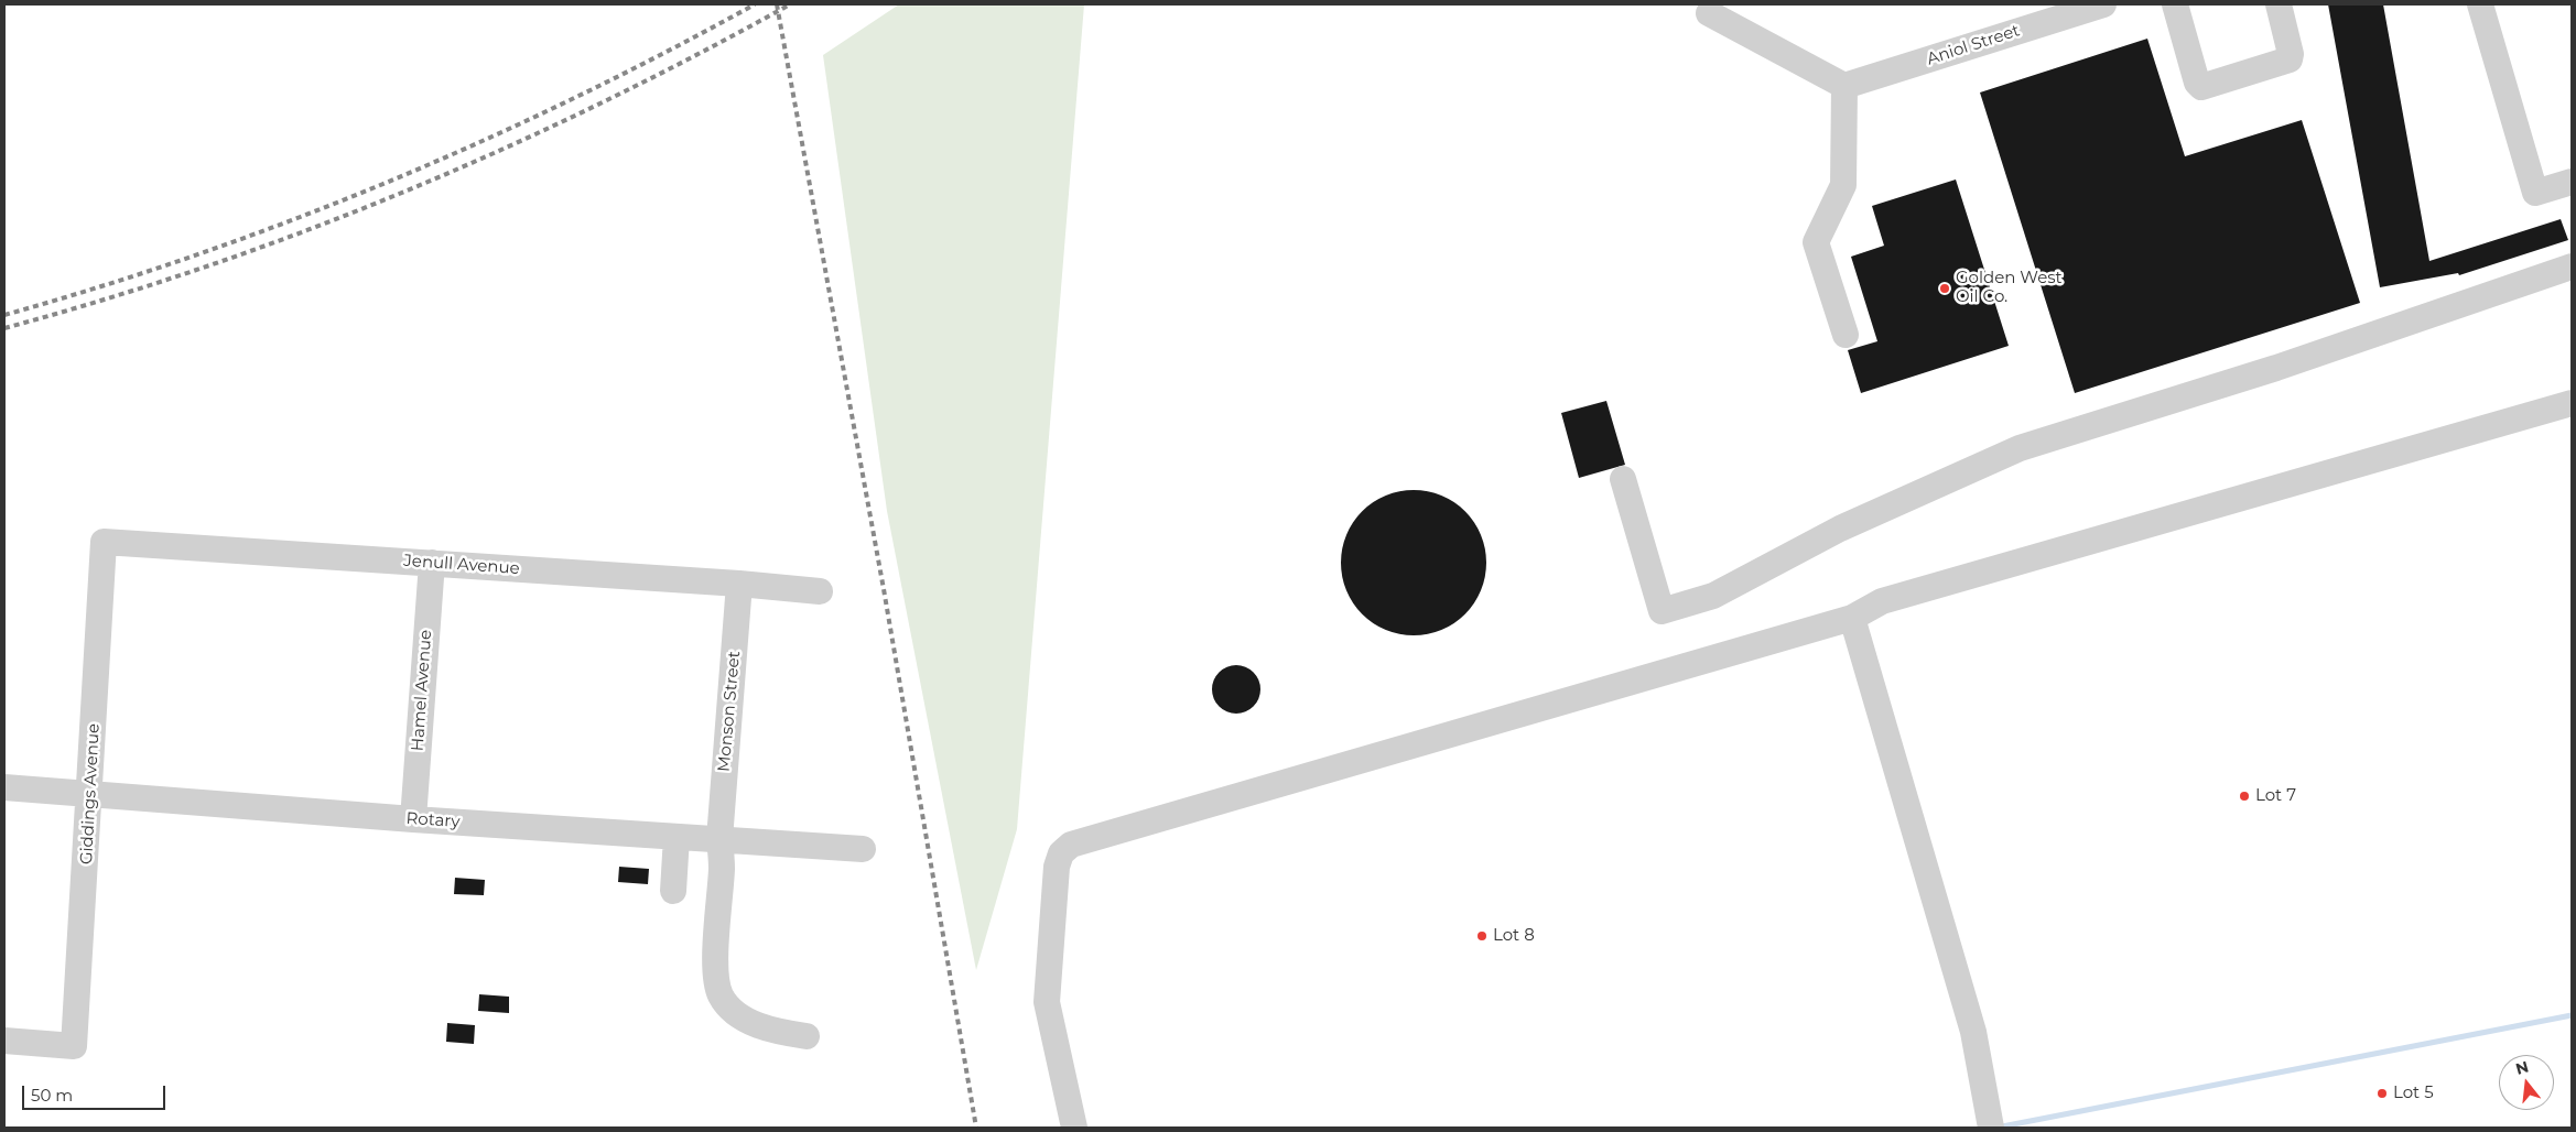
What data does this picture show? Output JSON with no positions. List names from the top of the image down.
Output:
{
  "streets": {
    "street": [
      "Aniol Street",
      "Jenull Avenue",
      "Hamel Avenue",
      "Monson Street",
      "Giddings Avenue",
      "Rotary"
    ]
  },
  "crossings": [
    ["Jenull Avenue", "Hamel Avenue"],
    ["Jenull Avenue", "Monson Street"],
    ["Jenull Avenue", "Giddings Avenue"],
    ["Hamel Avenue", "Rotary"],
    ["Monson Street", "Rotary"],
    ["Giddings Avenue", "Rotary"]
  ],
  "places": [
    "Golden West Oil Co.",
    "Lot 7",
    "Lot 8",
    "Lot 5"
  ],
  "scale_bar": "50 m",
  "north": "top"
}
